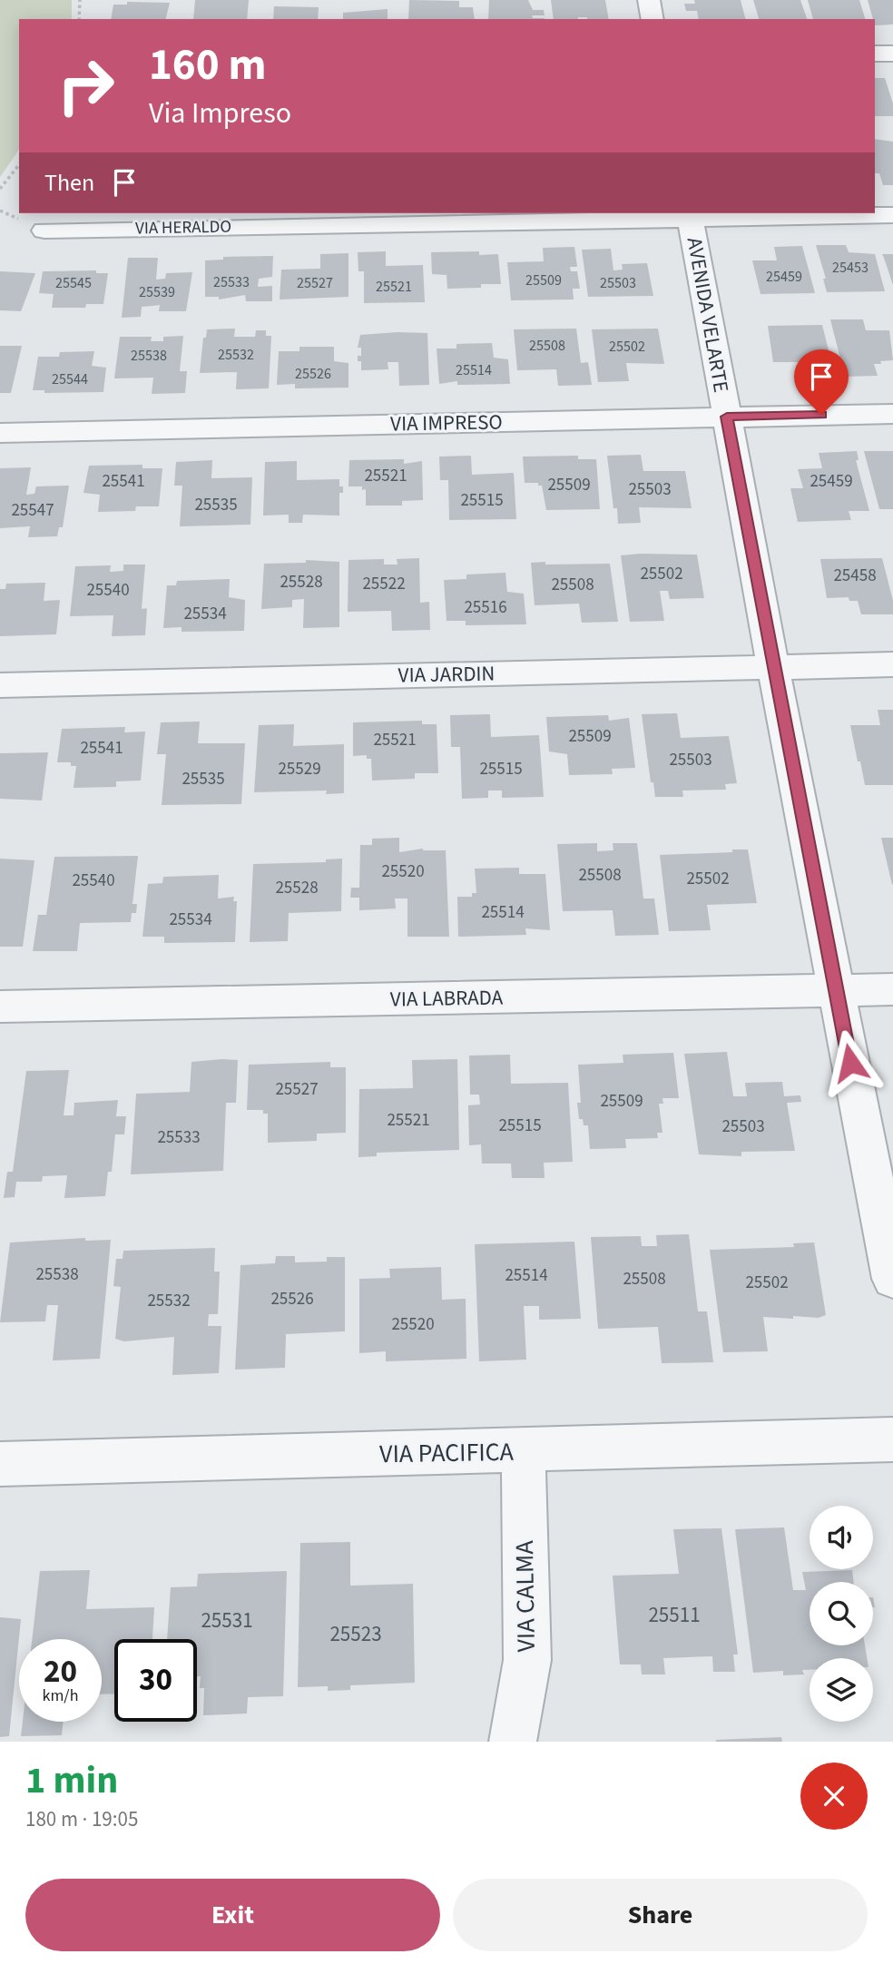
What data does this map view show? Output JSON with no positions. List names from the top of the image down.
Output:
{
  "streets": {
    "street": [
      "VIA HERALDO",
      "AVENIDA VELARTE",
      "VIA IMPRESO",
      "VIA JARDIN",
      "VIA LABRADA",
      "VIA PACIFICA",
      "VIA CALMA"
    ]
  },
  "crossings": [
    ["VIA HERALDO", "AVENIDA VELARTE"],
    ["AVENIDA VELARTE", "VIA IMPRESO"],
    ["AVENIDA VELARTE", "VIA JARDIN"],
    ["AVENIDA VELARTE", "VIA LABRADA"],
    ["VIA PACIFICA", "VIA CALMA"]
  ],
  "house_numbers": [
    "25453",
    "25459",
    "25509",
    "25533",
    "25545",
    "25527",
    "25503",
    "25521",
    "25539",
    "25508",
    "25502",
    "25532",
    "25538",
    "25514",
    "25526",
    "25544",
    "25521",
    "25541",
    "25459",
    "25509",
    "25503",
    "25515",
    "25535",
    "25547",
    "25502",
    "25458",
    "25528",
    "25522",
    "25508",
    "25540",
    "25516",
    "25534",
    "25509",
    "25521",
    "25541",
    "25503",
    "25529",
    "25515",
    "25535",
    "25520",
    "25508",
    "25502",
    "25540",
    "25528",
    "25514",
    "25534",
    "25527",
    "25509",
    "25521",
    "25515",
    "25503",
    "25533",
    "25538",
    "25514",
    "25508",
    "25502",
    "25526",
    "25532",
    "25520",
    "25511",
    "25531",
    "25523"
  ],
  "page": {
    "turn": ["160 m", "Via Impreso"],
    "then": "Then",
    "speed": "20 km/h",
    "limit": "30",
    "heading": ["1 min", "180 m · 19:05"],
    "buttons": ["Exit", "Share"]
  }
}
